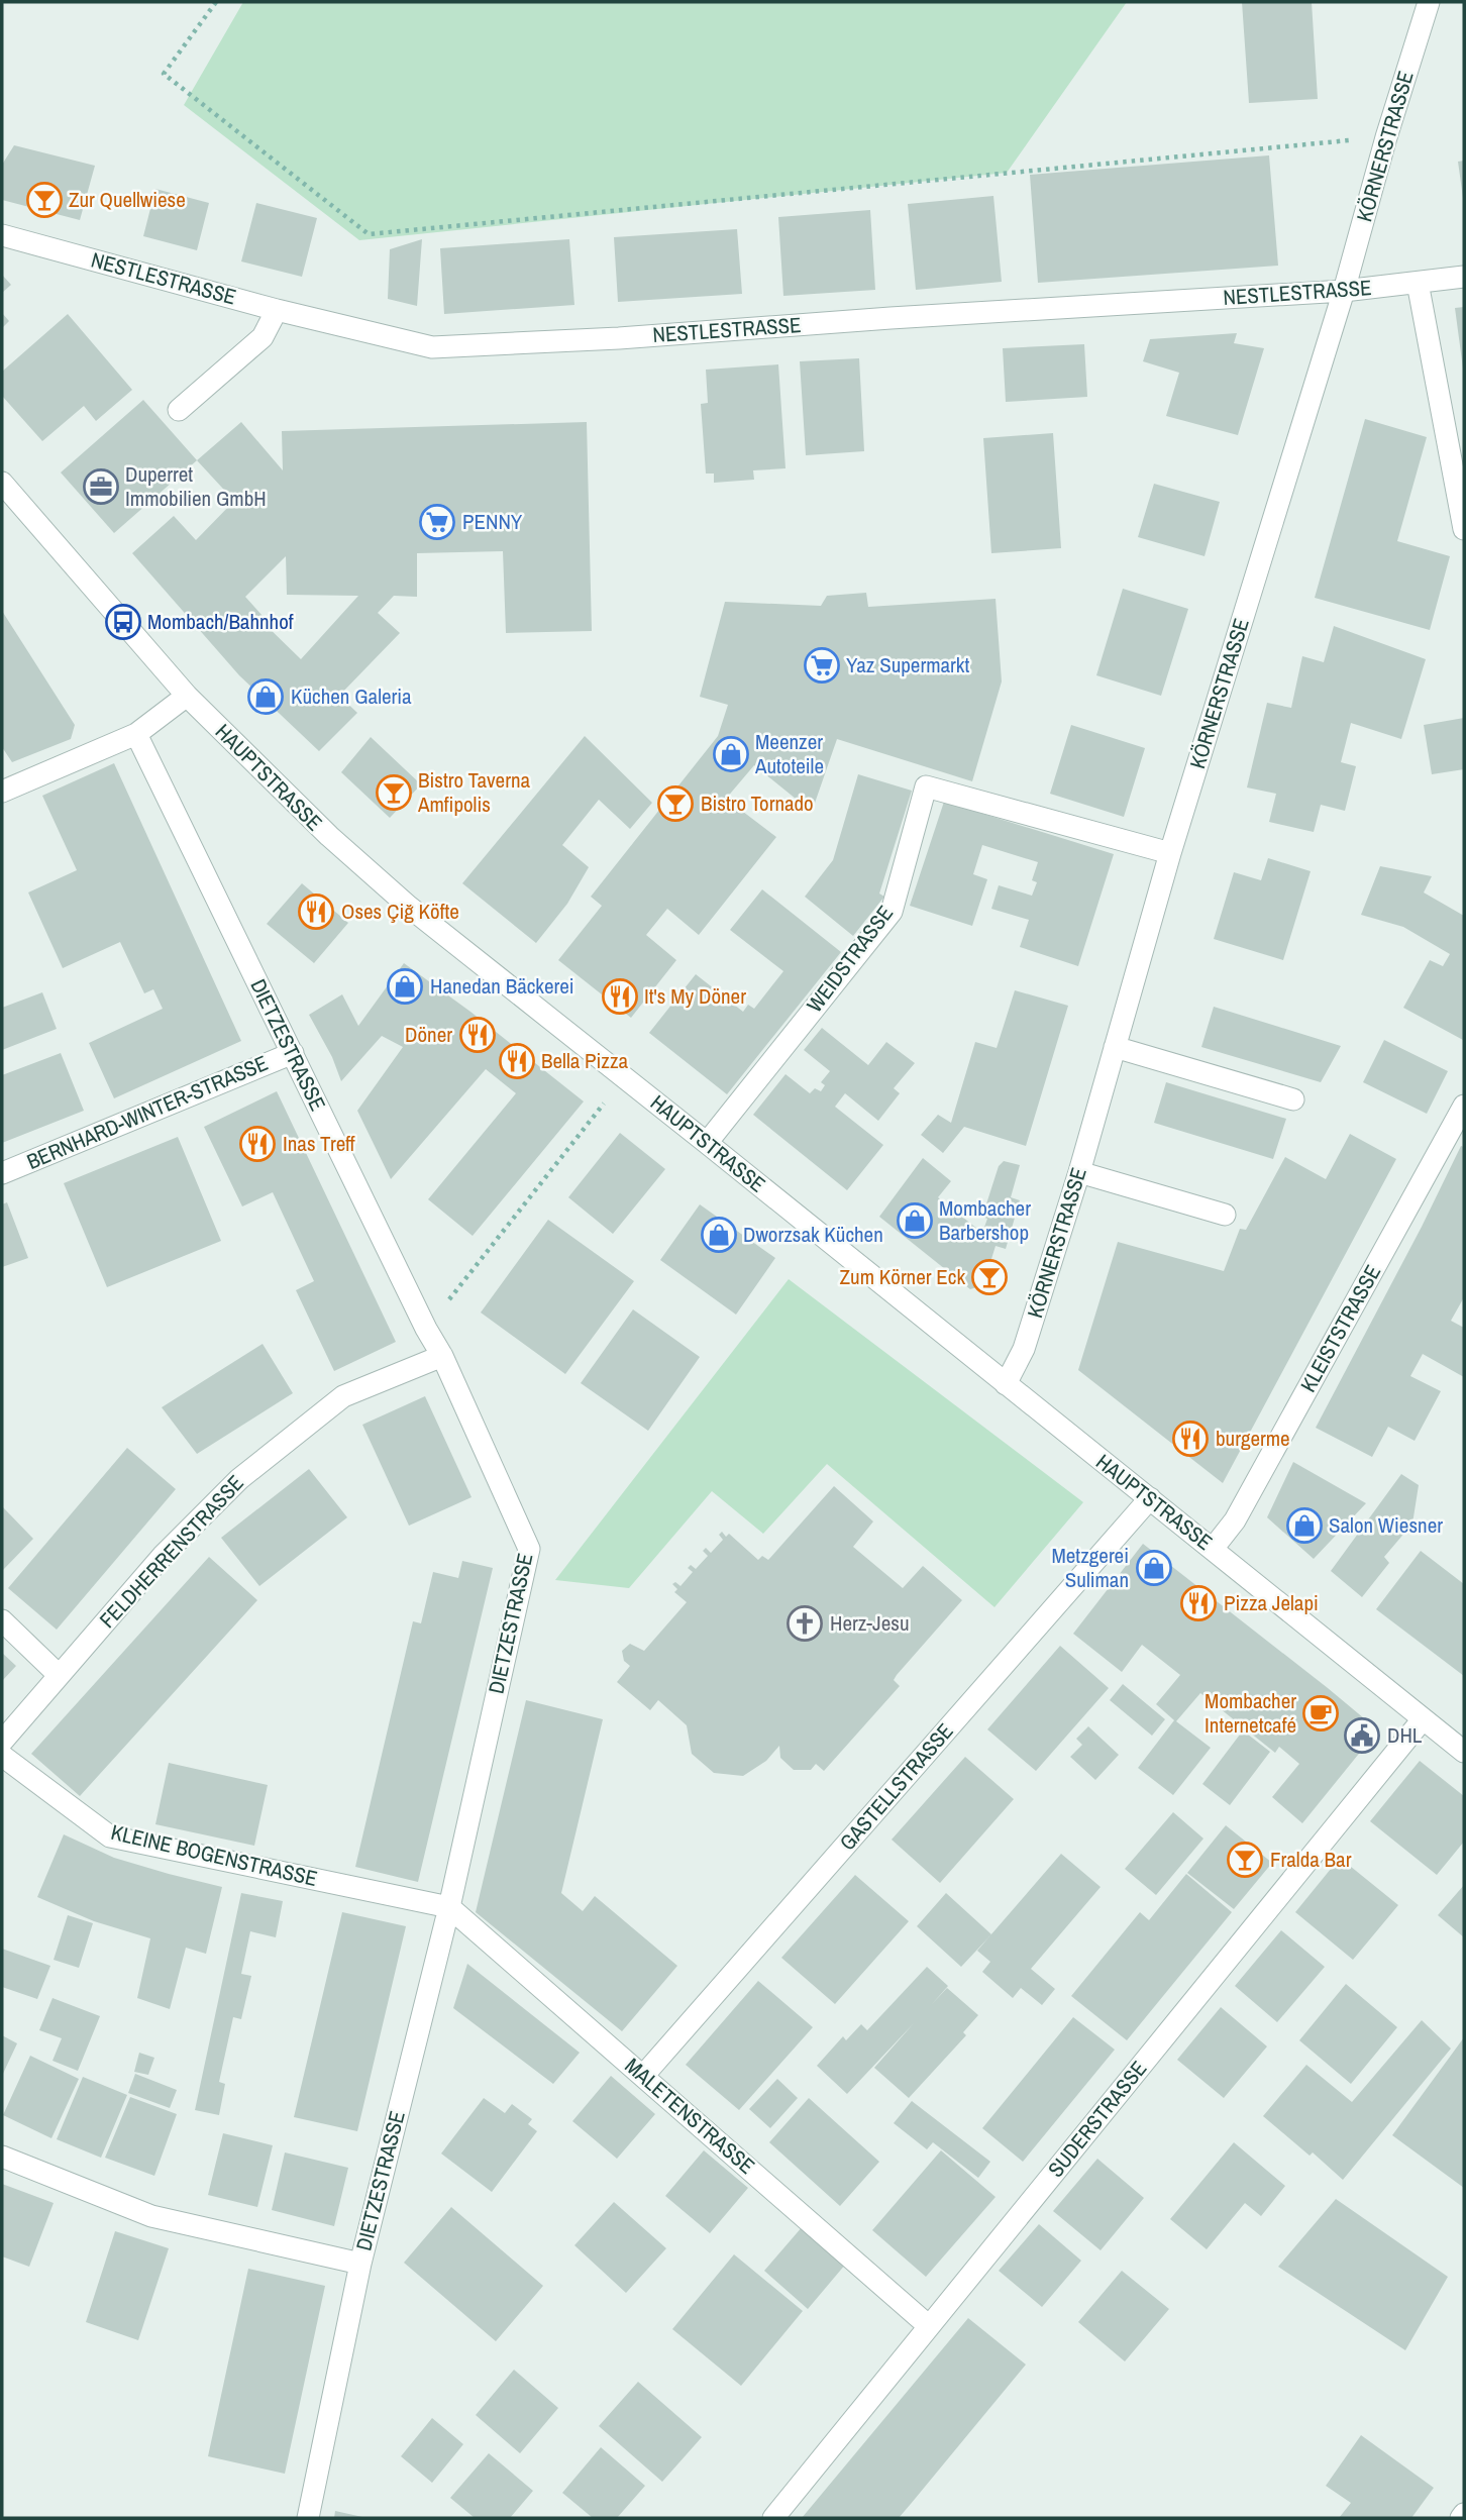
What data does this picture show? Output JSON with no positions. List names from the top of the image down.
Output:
{
  "streets": {
    "street": [
      "KÖRNERSTRASSE",
      "NESTLESTRASSE",
      "HAUPTSTRASSE",
      "WEIDSTRASSE",
      "DIETZESTRASSE",
      "BERNHARD-WINTER-STRASSE",
      "KLEISTSTRASSE",
      "FELDHERRENSTRASSE",
      "GASTELLSTRASSE",
      "KLEINE BOGENSTRASSE",
      "MALETENSTRASSE",
      "SUDERSTRASSE"
    ]
  },
  "crossings": [
    ["KÖRNERSTRASSE", "NESTLESTRASSE"],
    ["KÖRNERSTRASSE", "HAUPTSTRASSE"],
    ["KÖRNERSTRASSE", "WEIDSTRASSE"],
    ["HAUPTSTRASSE", "WEIDSTRASSE"],
    ["HAUPTSTRASSE", "KLEISTSTRASSE"],
    ["HAUPTSTRASSE", "GASTELLSTRASSE"],
    ["HAUPTSTRASSE", "SUDERSTRASSE"],
    ["DIETZESTRASSE", "BERNHARD-WINTER-STRASSE"],
    ["DIETZESTRASSE", "FELDHERRENSTRASSE"],
    ["DIETZESTRASSE", "KLEINE BOGENSTRASSE"],
    ["DIETZESTRASSE", "MALETENSTRASSE"],
    ["GASTELLSTRASSE", "MALETENSTRASSE"],
    ["KLEINE BOGENSTRASSE", "MALETENSTRASSE"],
    ["MALETENSTRASSE", "SUDERSTRASSE"]
  ],
  "places": {
    "bar": [
      "Zur Quellwiese",
      "Bistro Taverna Amfipolis",
      "Bistro Tornado",
      "Zum Körner Eck",
      "Fralda Bar"
    ],
    "office": ["Duperret Immobilien GmbH"],
    "supermarket": ["PENNY", "Yaz Supermarkt"],
    "bus stop": ["Mombach/Bahnhof"],
    "shop": [
      "Küchen Galeria",
      "Meenzer Autoteile",
      "Hanedan Bäckerei",
      "Mombacher Barbershop",
      "Dworzsak Küchen",
      "Salon Wiesner",
      "Metzgerei Suliman"
    ],
    "restaurant": [
      "Oses Çiğ Köfte",
      "It's My Döner",
      "Döner",
      "Bella Pizza",
      "Inas Treff",
      "burgerme",
      "Pizza Jelapi"
    ],
    "church": ["Herz-Jesu"],
    "cafe": ["Mombacher Internetcafé"],
    "public building": ["DHL"]
  }
}
